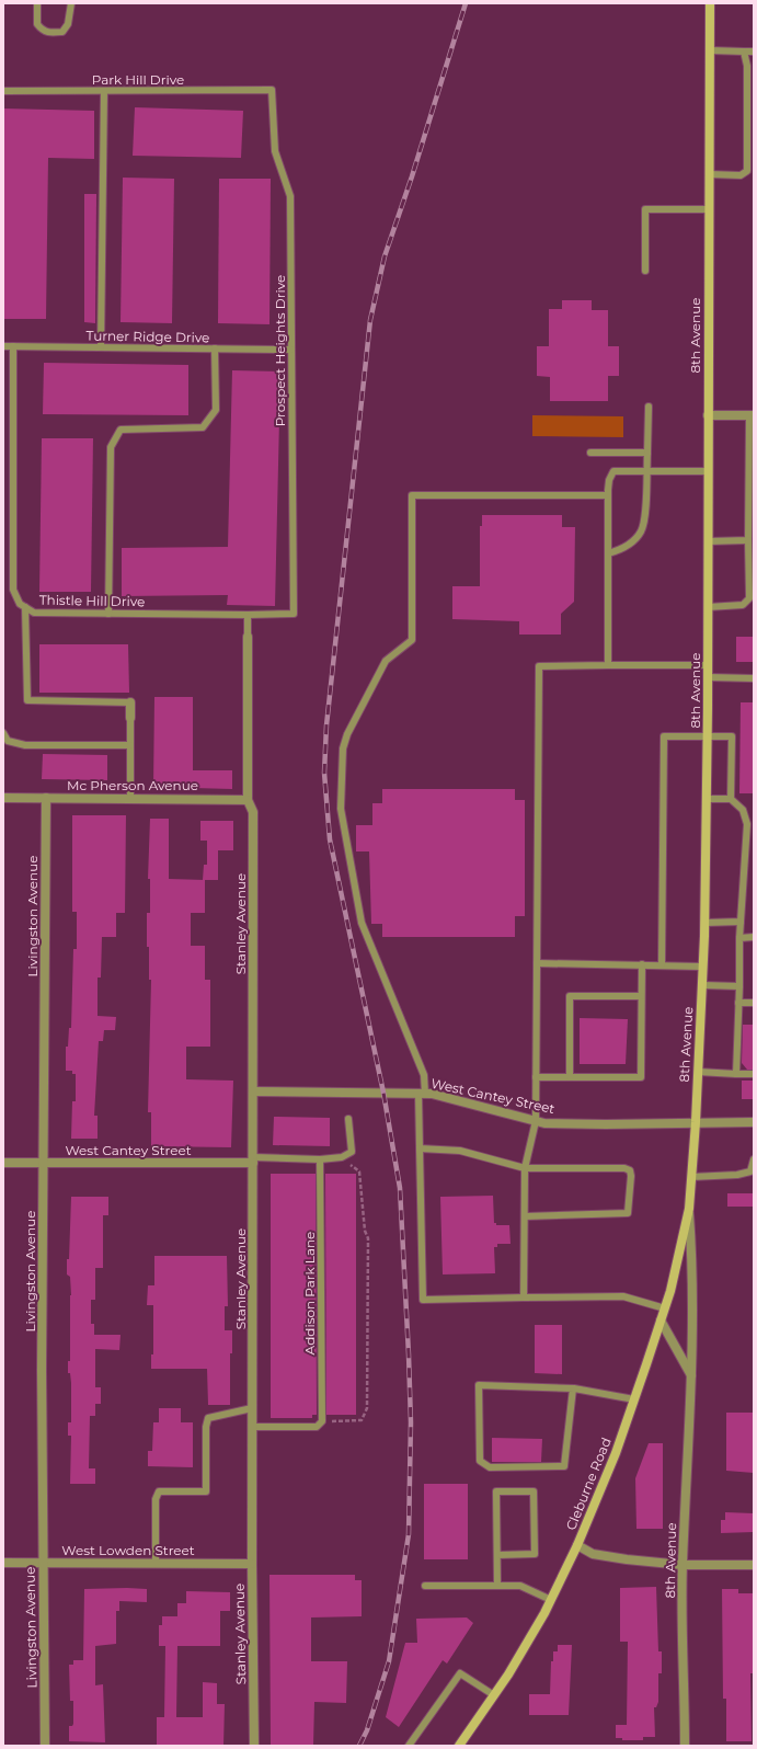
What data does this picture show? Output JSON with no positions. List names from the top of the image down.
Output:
{
  "streets": {
    "main road": ["8th Avenue", "Cleburne Road"],
    "street": [
      "Mc Pherson Avenue",
      "Livingston Avenue",
      "Stanley Avenue",
      "West Cantey Street",
      "West Lowden Street"
    ],
    "lane": [
      "Park Hill Drive",
      "Turner Ridge Drive",
      "Prospect Heights Drive",
      "Thistle Hill Drive",
      "Addison Park Lane"
    ]
  },
  "crossings": [
    ["Park Hill Drive", "Prospect Heights Drive"],
    ["8th Avenue", "West Cantey Street"],
    ["8th Avenue", "Cleburne Road"],
    ["Turner Ridge Drive", "Prospect Heights Drive"],
    ["Turner Ridge Drive", "Thistle Hill Drive"],
    ["Prospect Heights Drive", "Thistle Hill Drive"],
    ["Mc Pherson Avenue", "Livingston Avenue"],
    ["Mc Pherson Avenue", "Stanley Avenue"],
    ["Livingston Avenue", "West Cantey Street"],
    ["Livingston Avenue", "West Lowden Street"],
    ["Stanley Avenue", "West Cantey Street"],
    ["Stanley Avenue", "West Lowden Street"]
  ]
}
